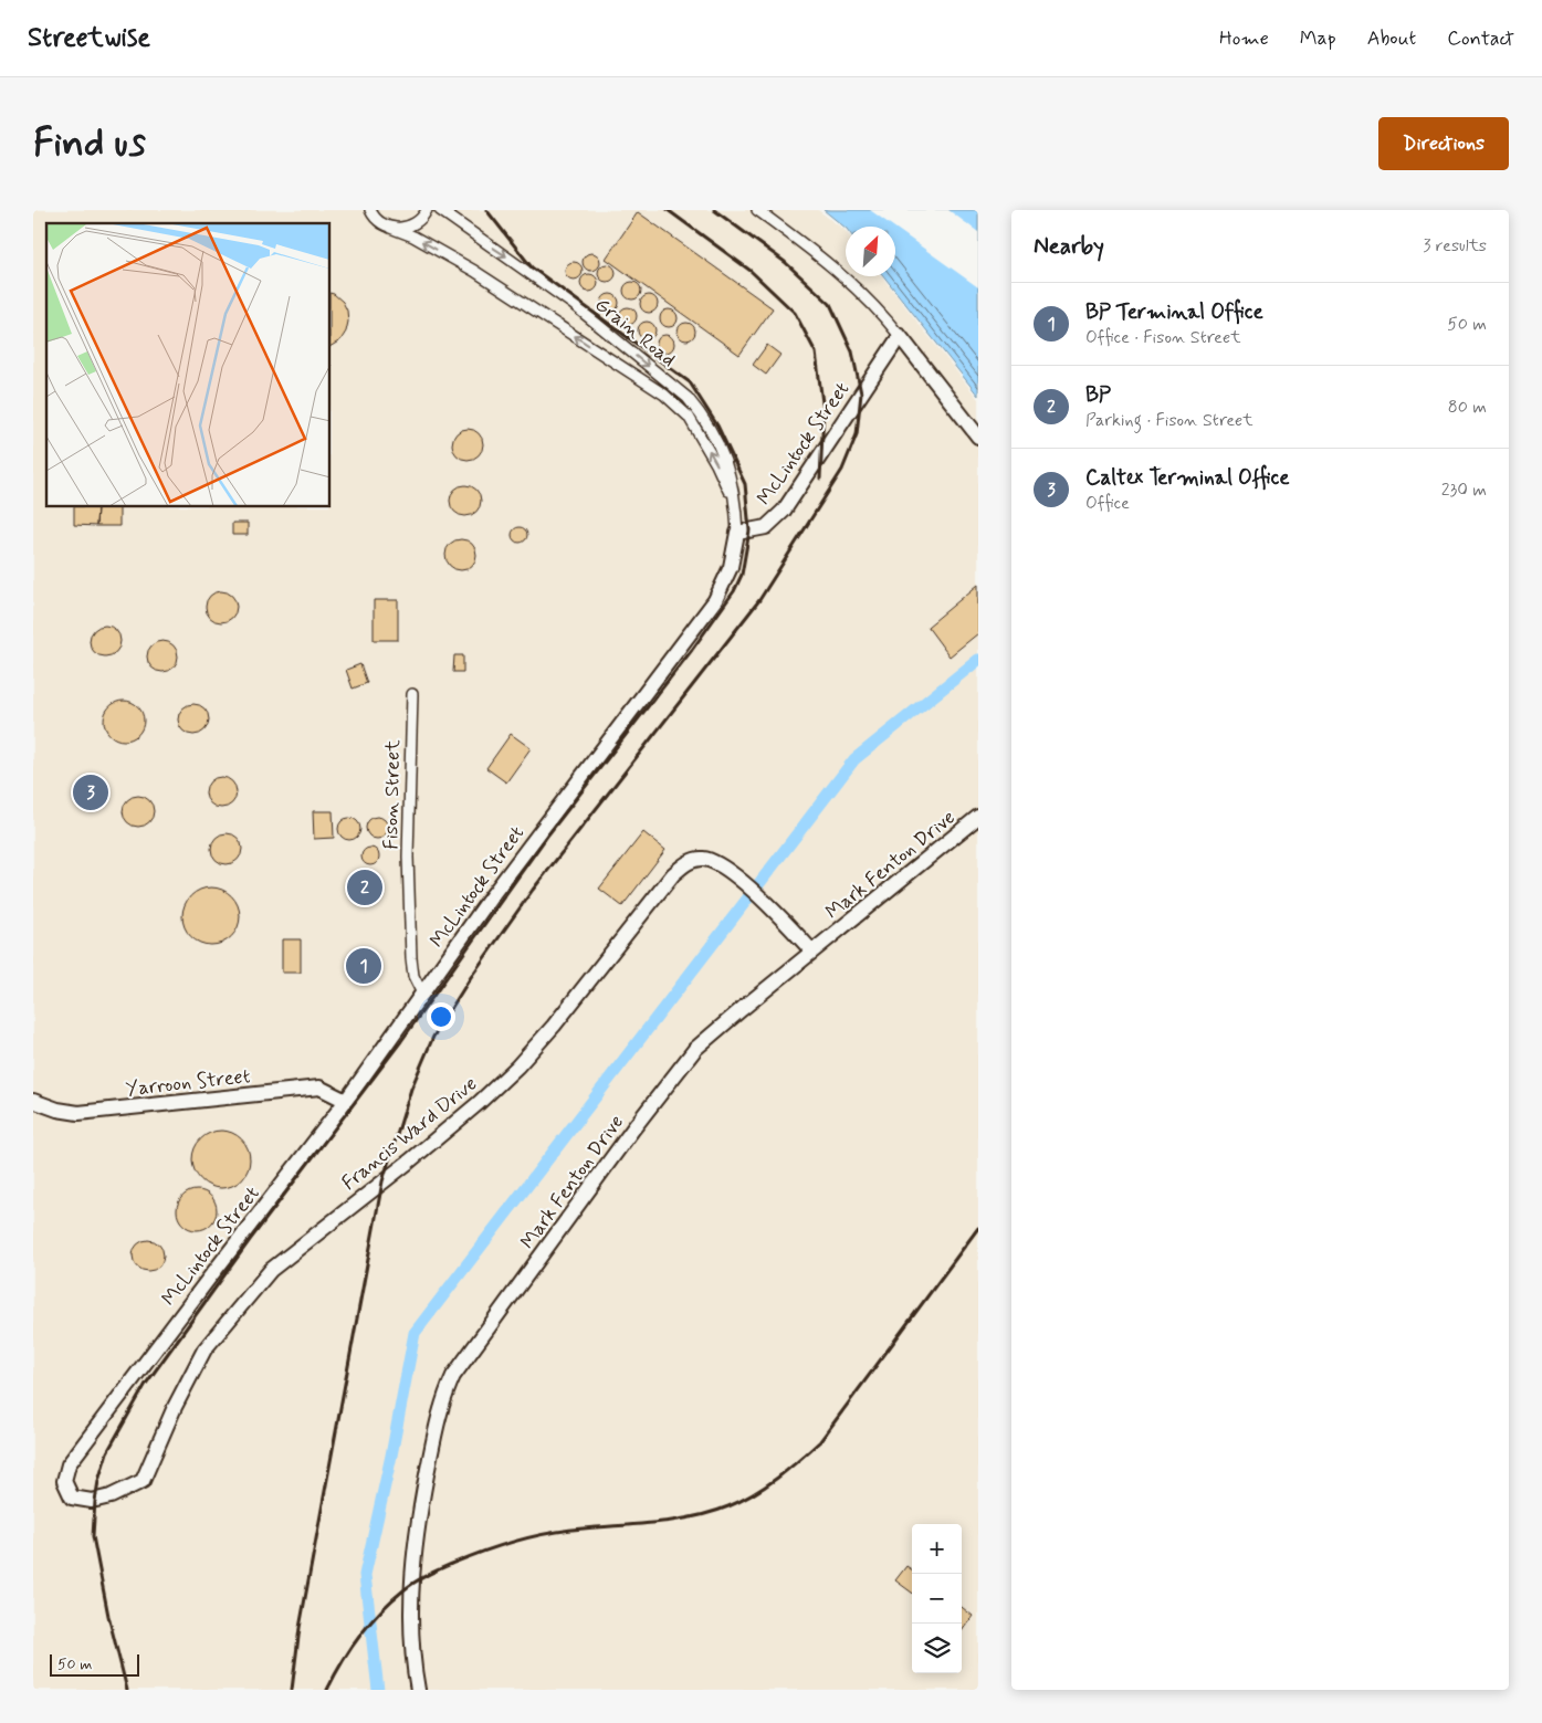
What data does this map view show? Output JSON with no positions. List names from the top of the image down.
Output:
{
  "streets": {
    "street": [
      "Grain Road",
      "McLintock Street",
      "Fison Street",
      "Mark Fenton Drive",
      "Yarroon Street",
      "Francis Ward Drive"
    ]
  },
  "crossings": [
    ["Grain Road", "McLintock Street"],
    ["McLintock Street", "Fison Street"],
    ["McLintock Street", "Yarroon Street"],
    ["McLintock Street", "Francis Ward Drive"],
    ["Mark Fenton Drive", "Francis Ward Drive"]
  ],
  "scale_bar": "50 m",
  "north": "top right",
  "page": {
    "header": "Streetwise",
    "nav": [
      "Home",
      "Map",
      "About",
      "Contact"
    ],
    "buttons": "Directions",
    "title": "Find us",
    "heading": ["Nearby", "3 results"],
    "list": [
      {
        "mark": "1",
        "name": "BP Terminal Office",
        "note": "Office · Fison Street",
        "value": "50 m"
      },
      {
        "mark": "2",
        "name": "BP",
        "note": "Parking · Fison Street",
        "value": "80 m"
      },
      {
        "mark": "3",
        "name": "Caltex Terminal Office",
        "note": "Office",
        "value": "230 m"
      }
    ],
    "pins": ["3", "2", "1"],
    "map_buttons": ["+", "−"],
    "scale": "50 m"
  }
}
